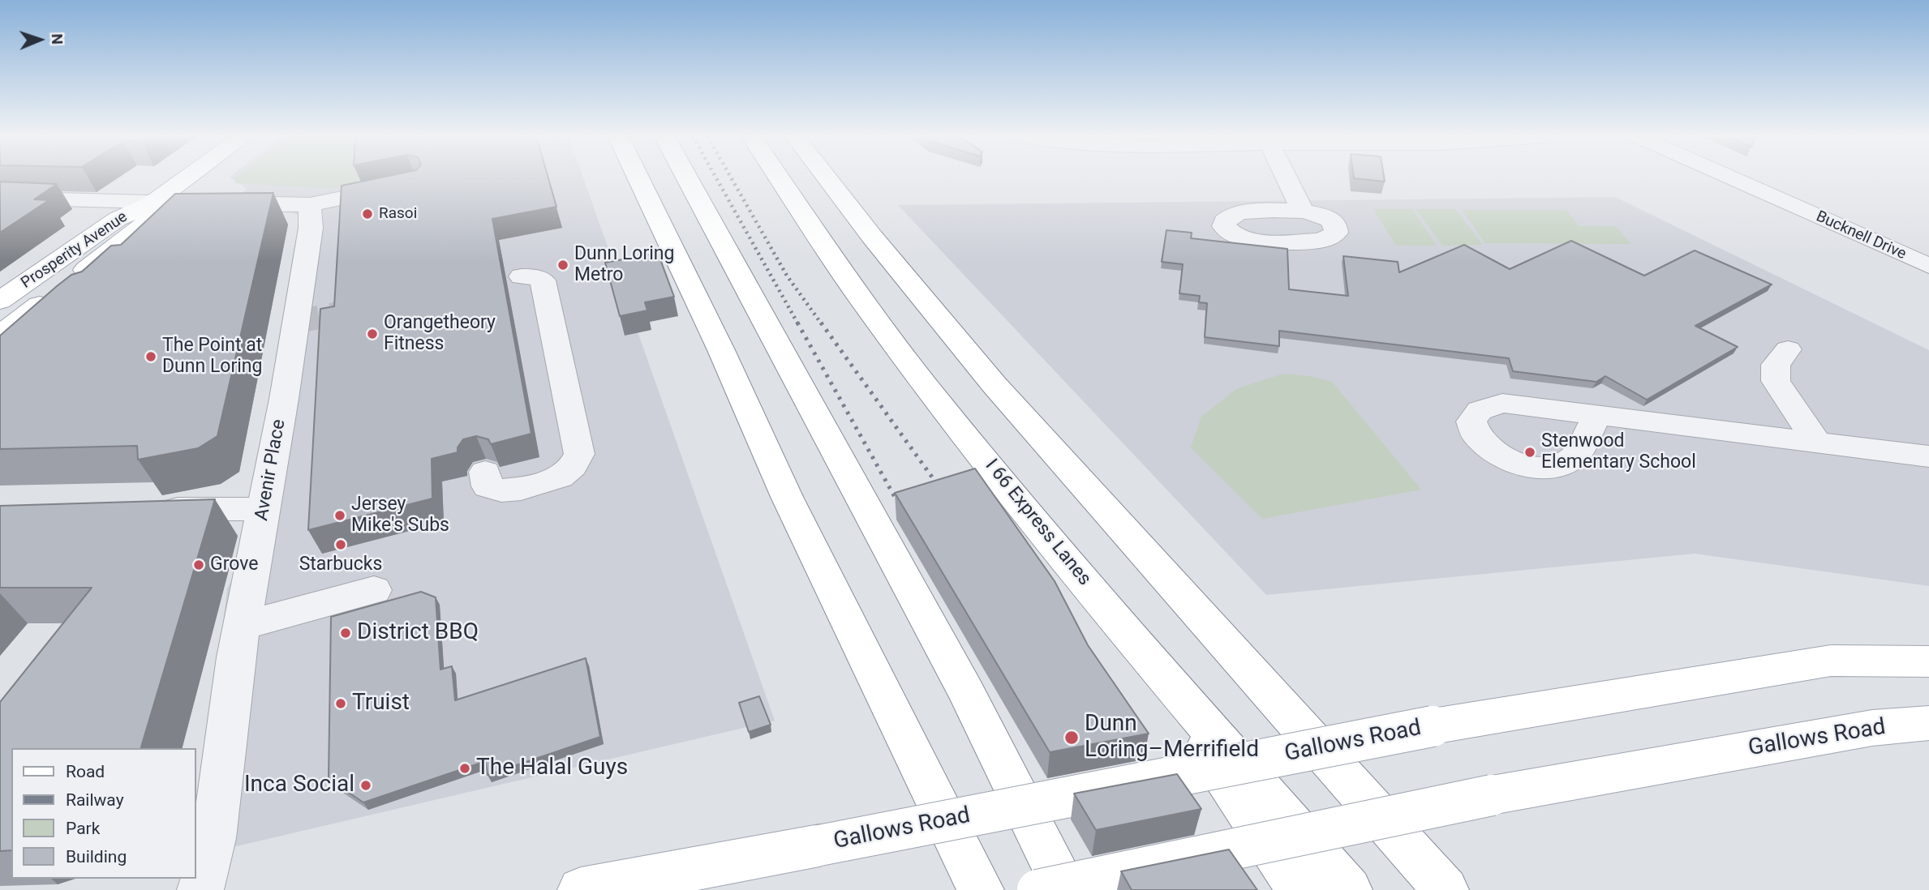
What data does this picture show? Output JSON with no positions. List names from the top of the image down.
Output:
{
  "streets": {
    "main road": ["Prosperity Avenue", "I 66 Express Lanes", "Gallows Road"],
    "street": ["Bucknell Drive", "Avenir Place"]
  },
  "places": [
    "Rasoi",
    "Dunn Loring Metro",
    "Orangetheory Fitness",
    "The Point at Dunn Loring",
    "Stenwood Elementary School",
    "Jersey Mike's Subs",
    "Starbucks",
    "Grove",
    "District BBQ",
    "Truist",
    "Dunn Loring–Merrifield",
    "The Halal Guys",
    "Inca Social"
  ],
  "legend": [
    "Road",
    "Railway",
    "Park",
    "Building"
  ],
  "north": "right"
}
